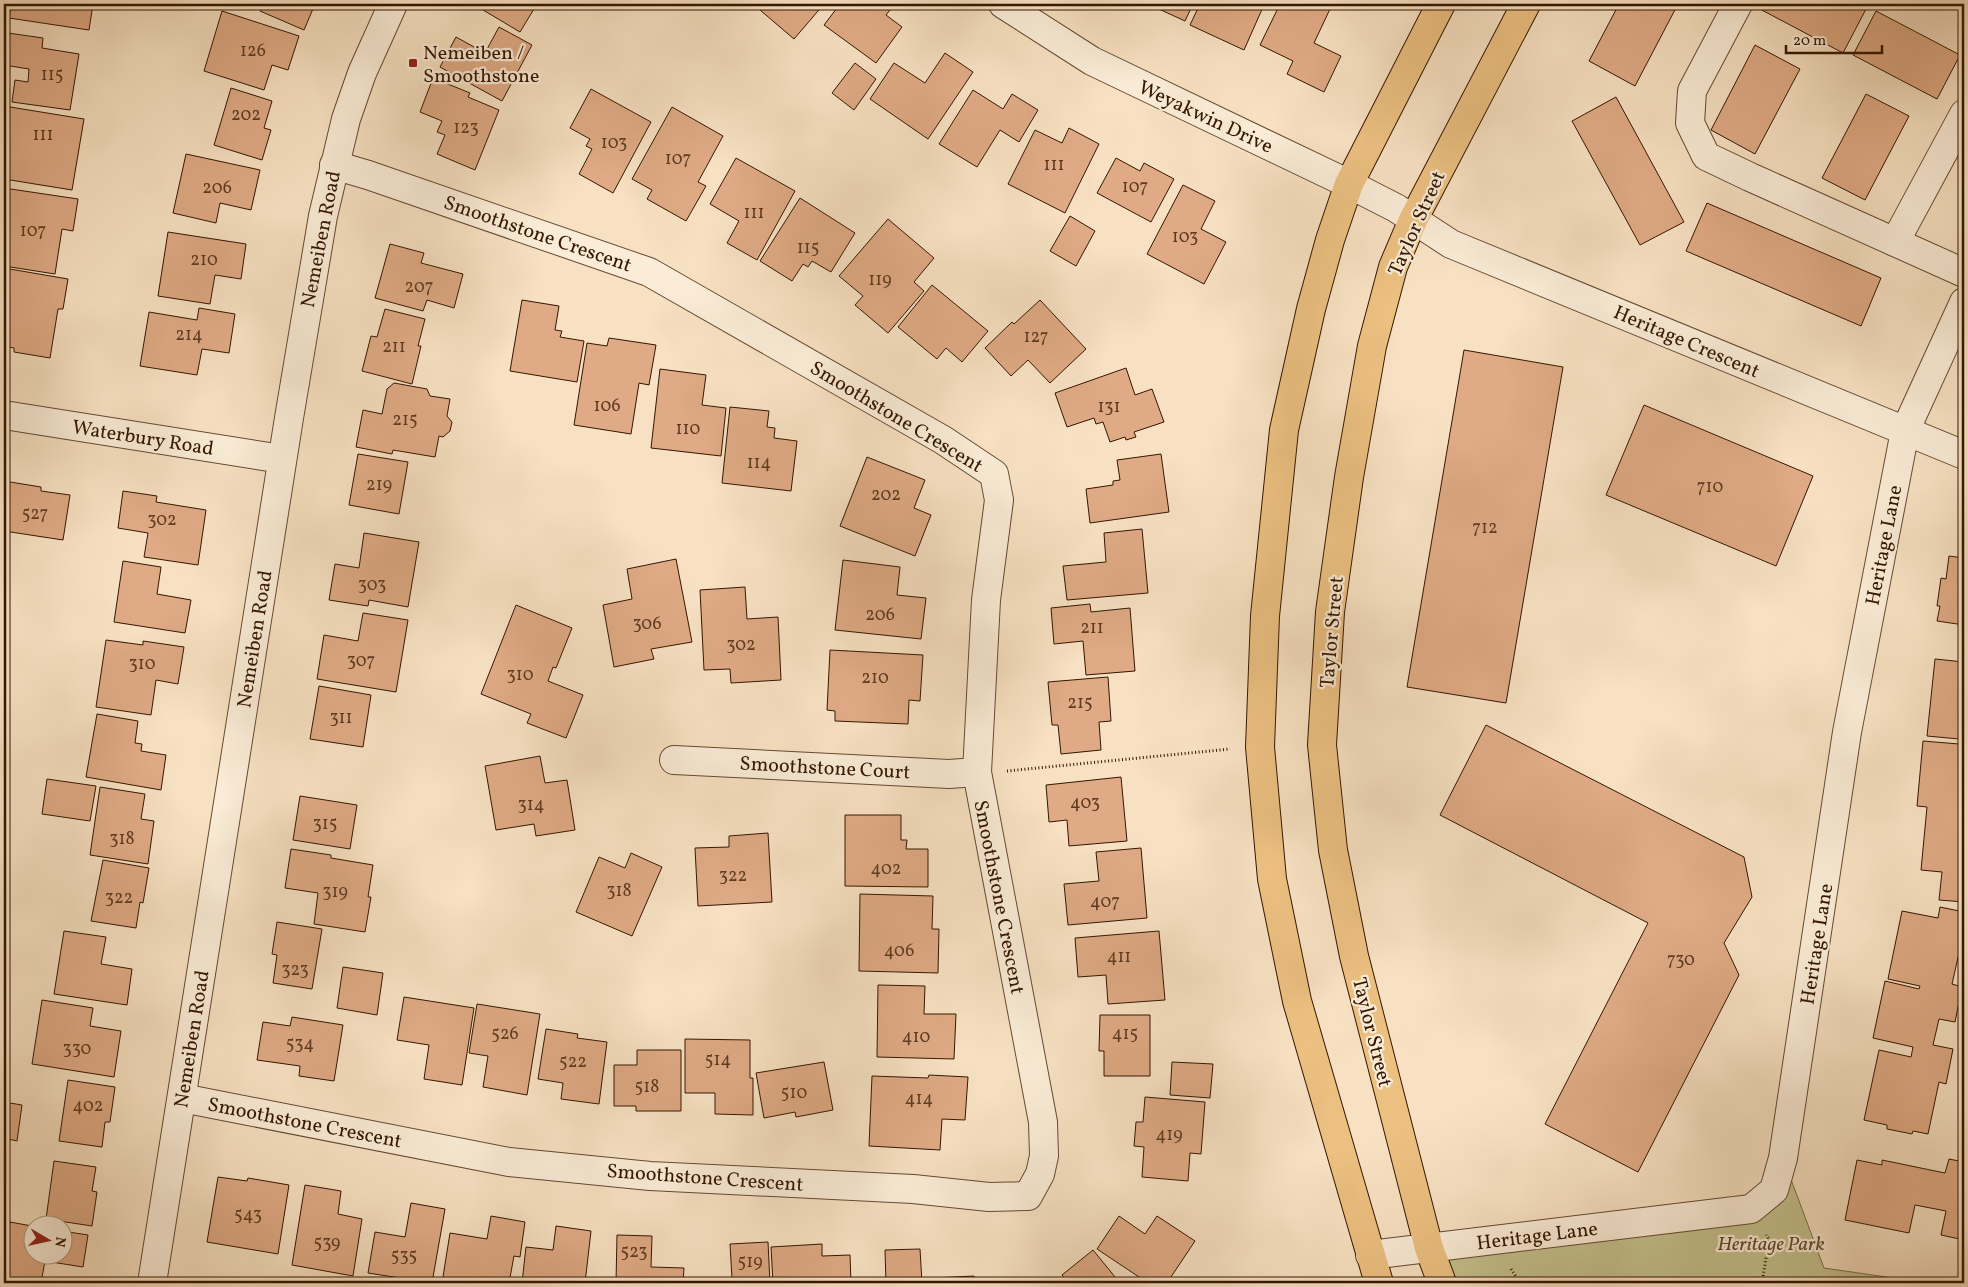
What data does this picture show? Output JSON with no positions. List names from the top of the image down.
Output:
{
  "streets": {
    "main road": ["Taylor Street"],
    "street": [
      "Weyakwin Drive",
      "Smoothstone Crescent",
      "Nemeiben Road",
      "Heritage Crescent",
      "Waterbury Road",
      "Heritage Lane",
      "Smoothstone Court"
    ]
  },
  "crossings": [
    ["Weyakwin Drive", "Taylor Street"],
    ["Weyakwin Drive", "Heritage Crescent"],
    ["Taylor Street", "Heritage Crescent"],
    ["Taylor Street", "Heritage Lane"],
    ["Smoothstone Crescent", "Nemeiben Road"],
    ["Smoothstone Crescent", "Smoothstone Court"],
    ["Nemeiben Road", "Waterbury Road"],
    ["Heritage Crescent", "Heritage Lane"]
  ],
  "parks": ["Heritage Park"],
  "places": {
    "transit": ["Nemeiben / Smoothstone"]
  },
  "house_numbers": [
    "126",
    "115",
    "202",
    "123",
    "111",
    "103",
    "107",
    "111",
    "107",
    "206",
    "111",
    "107",
    "103",
    "115",
    "210",
    "119",
    "207",
    "214",
    "127",
    "211",
    "106",
    "131",
    "215",
    "110",
    "114",
    "219",
    "710",
    "202",
    "527",
    "302",
    "712",
    "303",
    "206",
    "306",
    "211",
    "302",
    "307",
    "310",
    "310",
    "210",
    "215",
    "311",
    "403",
    "314",
    "315",
    "318",
    "402",
    "322",
    "318",
    "319",
    "322",
    "407",
    "406",
    "411",
    "730",
    "323",
    "526",
    "415",
    "410",
    "534",
    "330",
    "514",
    "522",
    "518",
    "510",
    "414",
    "402",
    "419",
    "543",
    "539",
    "523",
    "535",
    "519"
  ],
  "scale_bar": "20 m",
  "north": "right"
}
